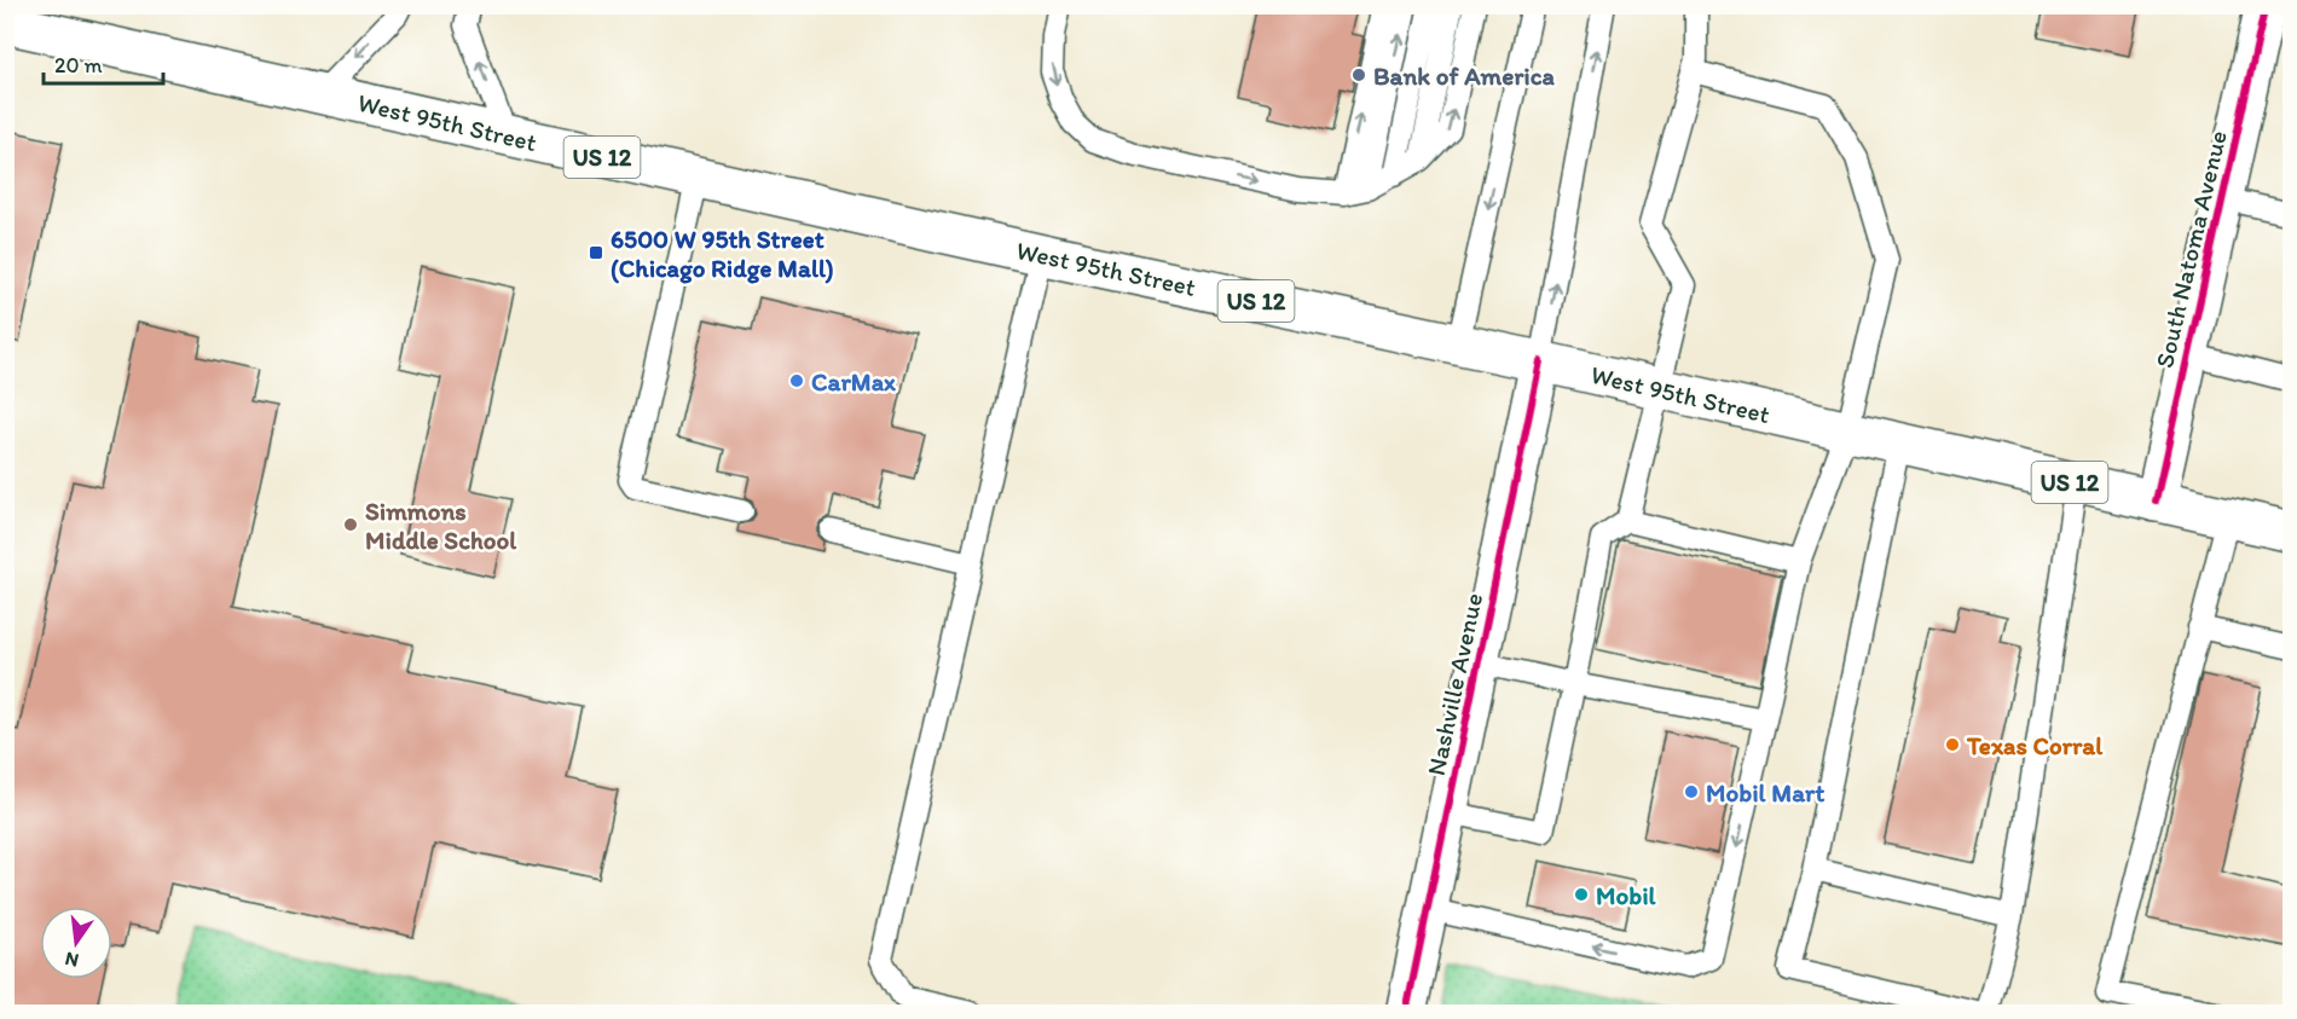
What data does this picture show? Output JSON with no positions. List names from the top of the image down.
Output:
{
  "streets": {
    "main road": [
      "West 95th Street",
      "US 12",
      "South Natoma Avenue",
      "Nashville Avenue"
    ]
  },
  "crossings": [
    ["West 95th Street", "South Natoma Avenue"],
    ["West 95th Street", "Nashville Avenue"]
  ],
  "places": {
    "other": [
      "Bank of America",
      "CarMax",
      "Simmons Middle School",
      "Texas Corral",
      "Mobil Mart",
      "Mobil"
    ],
    "transit": ["6500 W 95th Street (Chicago Ridge Mall)"]
  },
  "scale_bar": "20 m",
  "north": "bottom"
}
